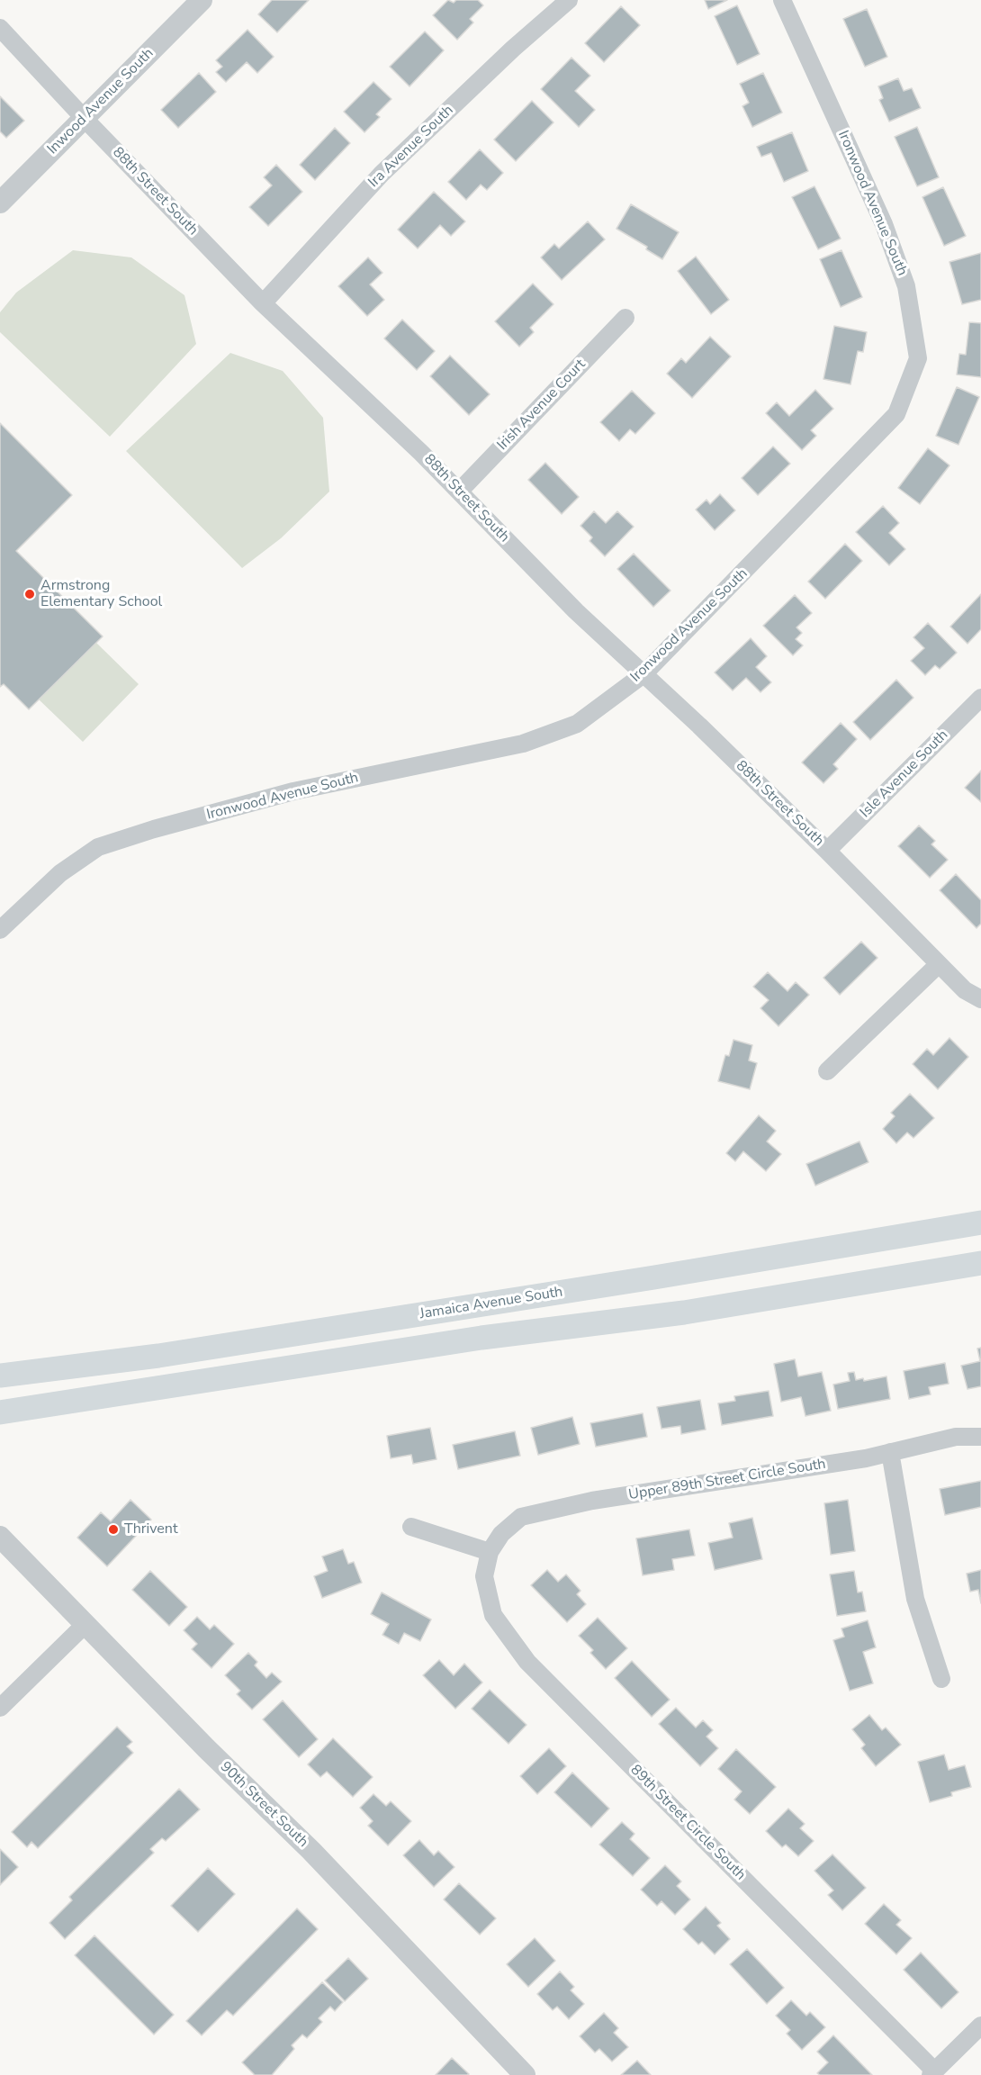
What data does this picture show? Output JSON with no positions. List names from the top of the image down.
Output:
{
  "streets": {
    "main road": ["Jamaica Avenue South"],
    "street": [
      "Inwood Avenue South",
      "Ira Avenue South",
      "88th Street South",
      "Ironwood Avenue South",
      "Irish Avenue Court",
      "Isle Avenue South",
      "Upper 89th Street Circle South",
      "90th Street South",
      "89th Street Circle South"
    ]
  },
  "crossings": [
    ["Inwood Avenue South", "88th Street South"],
    ["Ira Avenue South", "88th Street South"],
    ["88th Street South", "Ironwood Avenue South"],
    ["88th Street South", "Irish Avenue Court"],
    ["88th Street South", "Isle Avenue South"],
    ["Upper 89th Street Circle South", "89th Street Circle South"]
  ],
  "places": ["Armstrong Elementary School", "Thrivent"]
}
